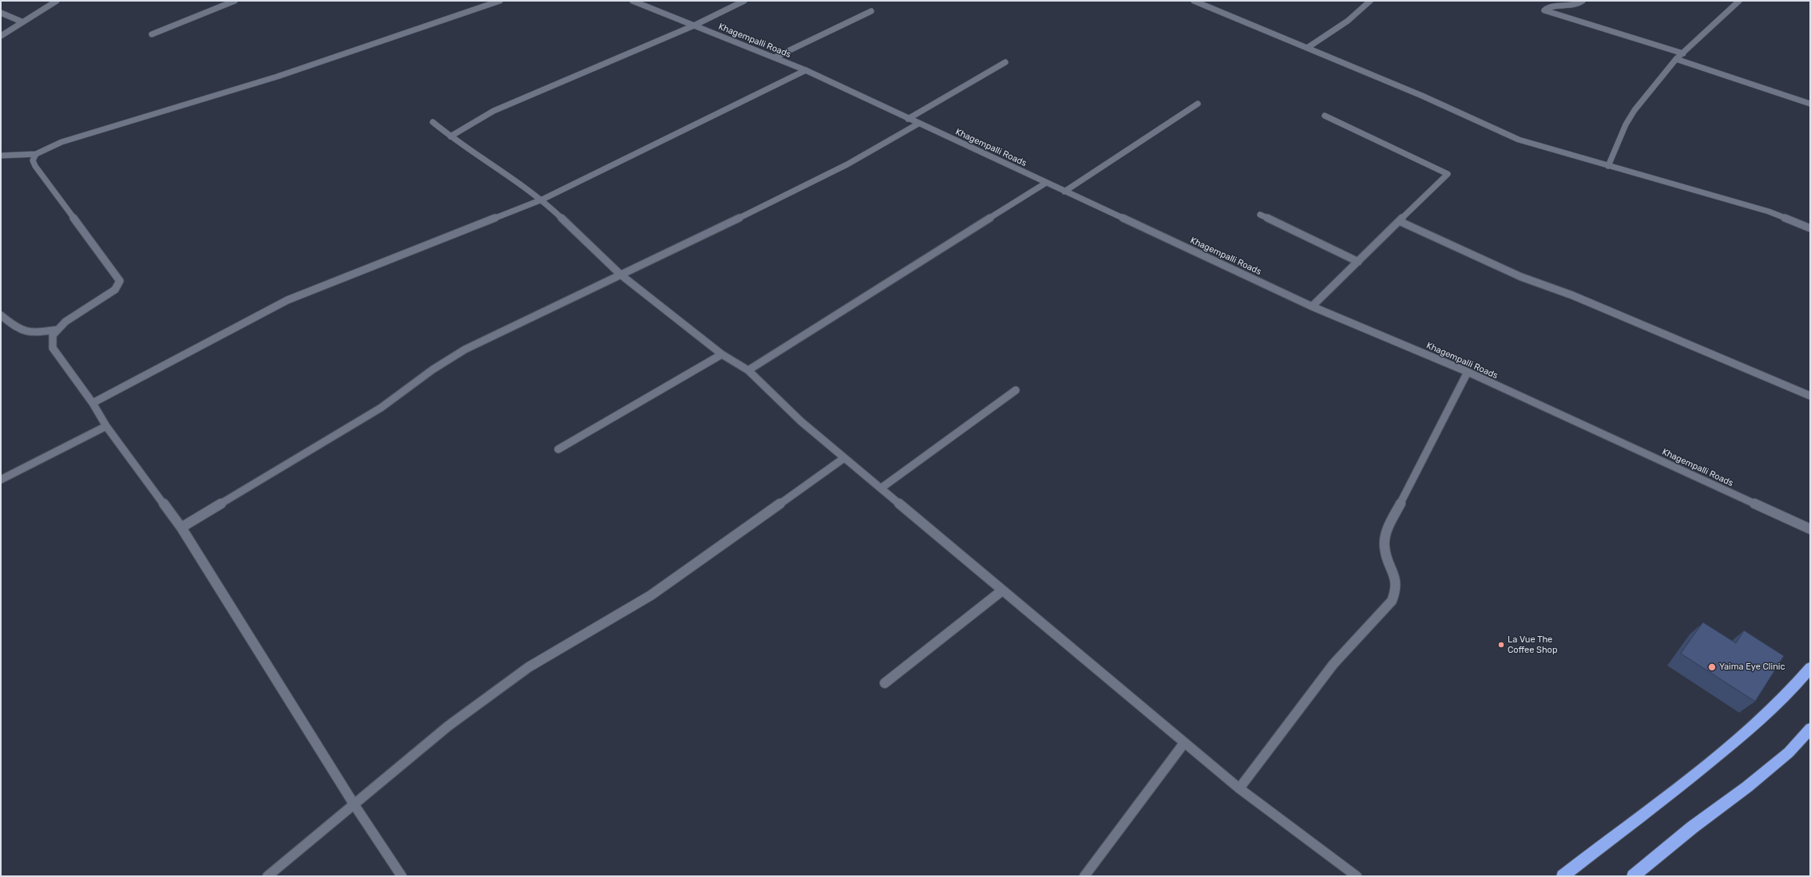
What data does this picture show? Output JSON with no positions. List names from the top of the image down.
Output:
{
  "streets": {
    "street": ["Khagempalli Roads"]
  },
  "places": ["La Vue The Coffee Shop", "Yaima Eye Clinic"]
}
